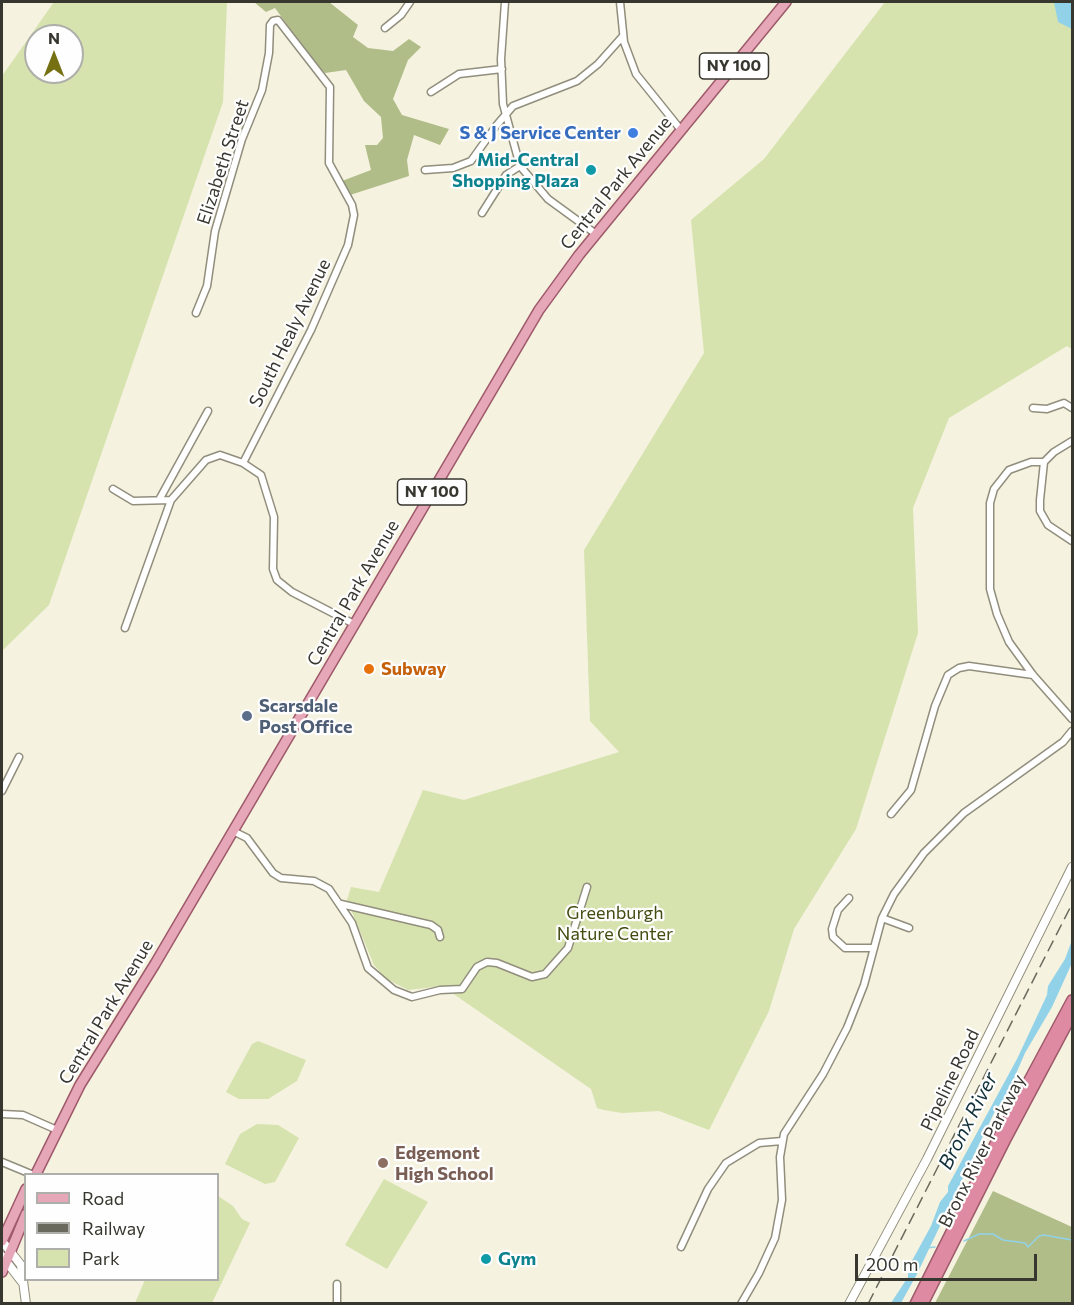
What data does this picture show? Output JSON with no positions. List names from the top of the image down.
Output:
{
  "streets": {
    "highway": ["Bronx River Parkway"],
    "main road": ["NY 100", "Central Park Avenue"],
    "street": ["Elizabeth Street", "South Healy Avenue", "Pipeline Road"]
  },
  "crossings": [
    ["Elizabeth Street", "South Healy Avenue"]
  ],
  "water": ["Bronx River"],
  "parks": ["Greenburgh Nature Center"],
  "places": [
    "S & J Service Center",
    "Mid-Central Shopping Plaza",
    "Subway",
    "Scarsdale Post Office",
    "Edgemont High School",
    "Gym"
  ],
  "legend": ["Road", "Railway", "Park"],
  "scale_bar": "200 m",
  "north": "top"
}
